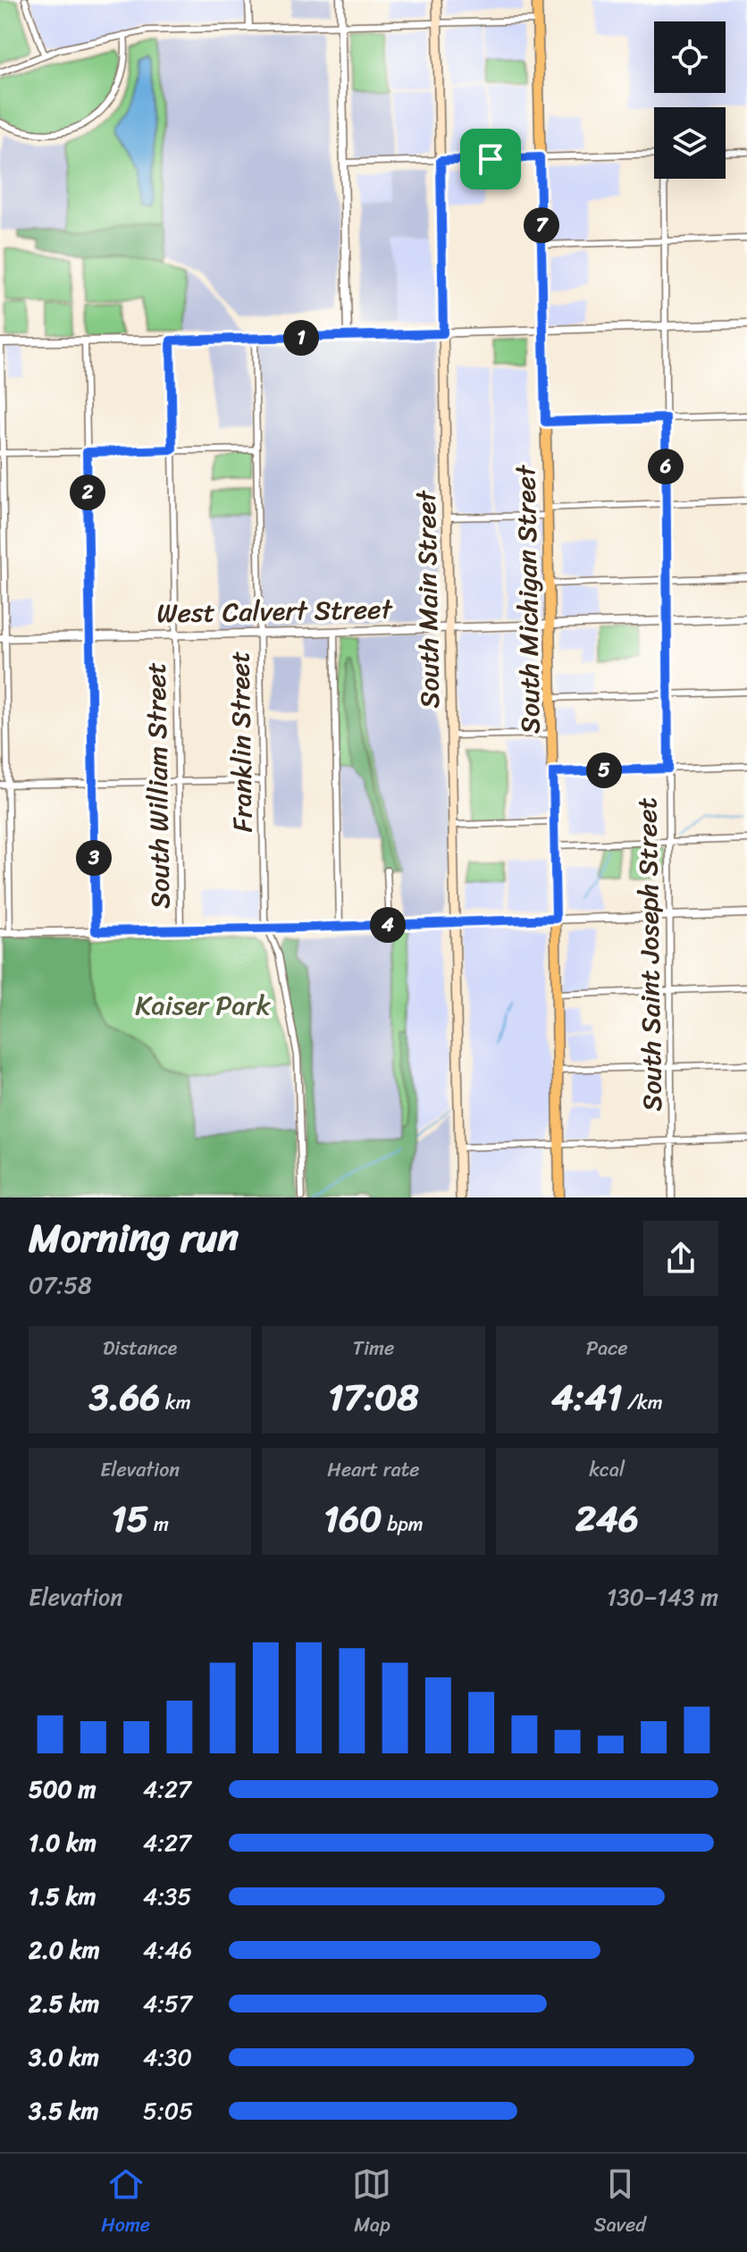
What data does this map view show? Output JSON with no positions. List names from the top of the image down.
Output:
{
  "streets": {
    "main road": ["South Main Street", "South Michigan Street"],
    "street": [
      "West Calvert Street",
      "Franklin Street",
      "South William Street",
      "South Saint Joseph Street"
    ]
  },
  "crossings": [
    ["South Main Street", "West Calvert Street"],
    ["South Michigan Street", "West Calvert Street"],
    ["West Calvert Street", "Franklin Street"],
    ["West Calvert Street", "South William Street"],
    ["West Calvert Street", "South Saint Joseph Street"]
  ],
  "parks": ["Kaiser Park"],
  "page": {
    "pins": [
      "7",
      "1",
      "6",
      "2",
      "5",
      "3",
      "4"
    ],
    "heading": ["Morning run", "07:58"],
    "stats": [
      ["Distance", "3.66 km"],
      ["Time", "17:08"],
      ["Pace", "4:41 /km"],
      ["Elevation", "15 m"],
      ["Heart rate", "160 bpm"],
      ["kcal", "246"]
    ],
    "chart": ["Elevation", "130–143 m"],
    "list": [
      {
        "name": "500 m",
        "note": "4:27"
      },
      {
        "name": "1.0 km",
        "note": "4:27"
      },
      {
        "name": "1.5 km",
        "note": "4:35"
      },
      {
        "name": "2.0 km",
        "note": "4:46"
      },
      {
        "name": "2.5 km",
        "note": "4:57"
      },
      {
        "name": "3.0 km",
        "note": "4:30"
      },
      {
        "name": "3.5 km",
        "note": "5:05"
      }
    ],
    "tabs": ["Home", "Map", "Saved"]
  }
}
